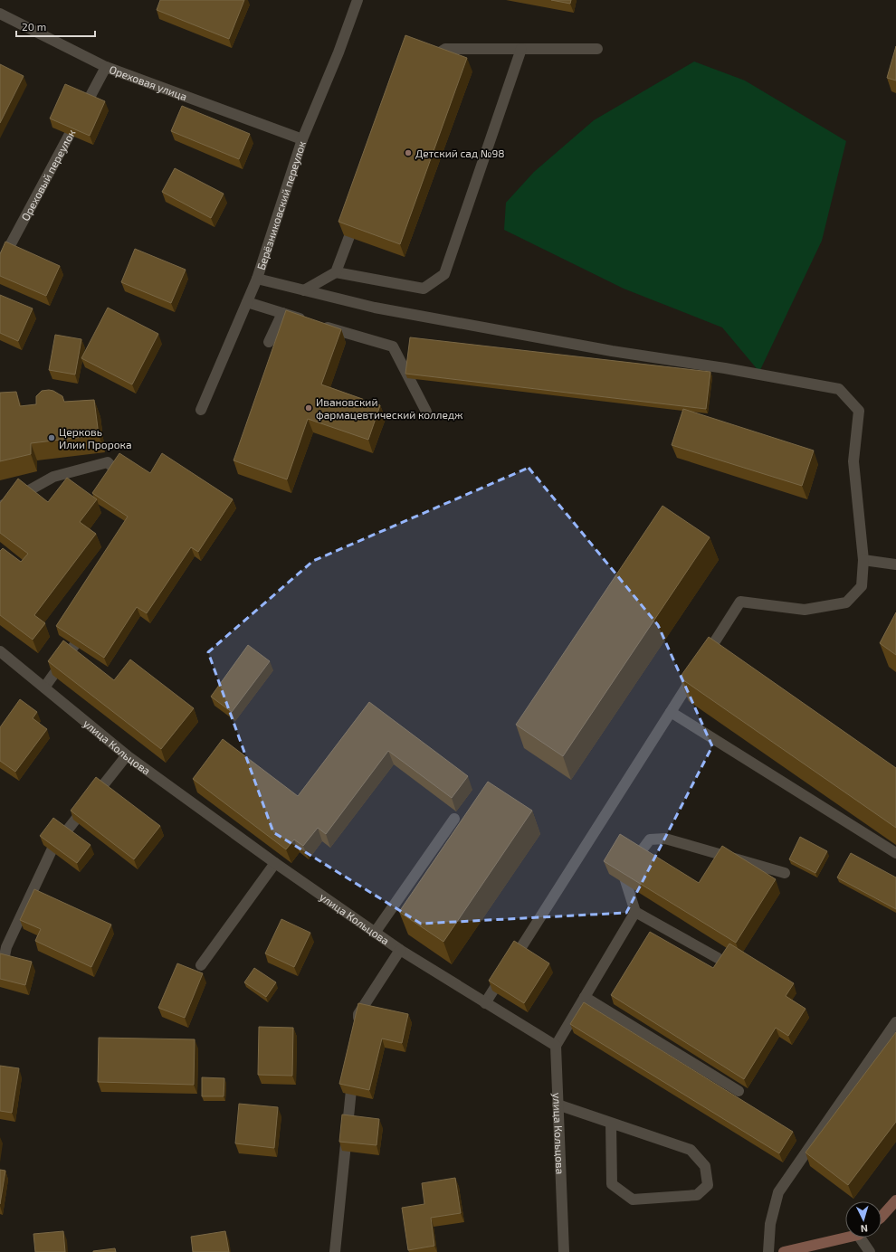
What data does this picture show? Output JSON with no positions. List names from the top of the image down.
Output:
{
  "streets": {
    "street": [
      "Ореховая улица",
      "Ореховый переулок",
      "Берёзниковский переулок",
      "улица Кольцова"
    ]
  },
  "crossings": [
    ["Ореховая улица", "Ореховый переулок"],
    ["Ореховая улица", "Берёзниковский переулок"]
  ],
  "places": ["Детский сад №98", "Ивановский фармацевтический колледж", "Церковь Илии Пророка"],
  "scale_bar": "20 m",
  "north": "bottom"
}
